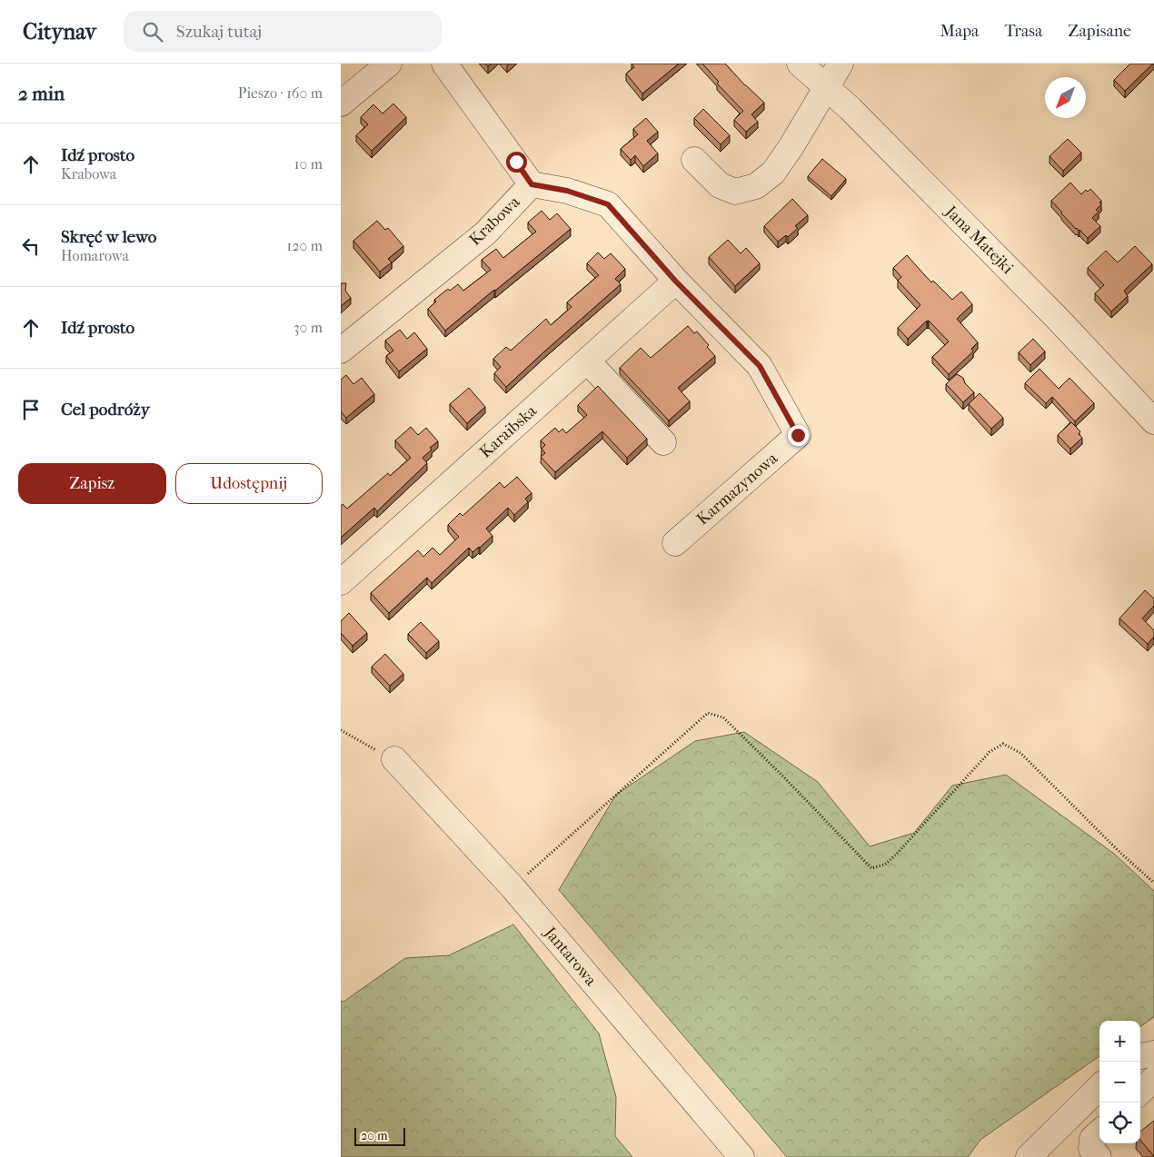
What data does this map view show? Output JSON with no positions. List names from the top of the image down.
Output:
{
  "streets": {
    "street": [
      "Krabowa",
      "Jana Matejki",
      "Karaibska",
      "Karmazynowa",
      "Jantarowa"
    ]
  },
  "crossings": [
    ["Karaibska", "Karmazynowa"]
  ],
  "scale_bar": "20 m",
  "north": "bottom left",
  "page": {
    "header": "Citynav",
    "search": "Szukaj tutaj",
    "nav": ["Mapa", "Trasa", "Zapisane"],
    "heading": ["2 min", "Pieszo · 160 m"],
    "list": [
      ["Idź prosto", "Krabowa", "10 m"],
      ["Skręć w lewo", "Homarowa", "120 m"],
      ["Idź prosto", "30 m"],
      "Cel podróży"
    ],
    "buttons": ["Zapisz", "Udostępnij"],
    "map_buttons": ["+", "−"],
    "scale": "20 m"
  }
}
